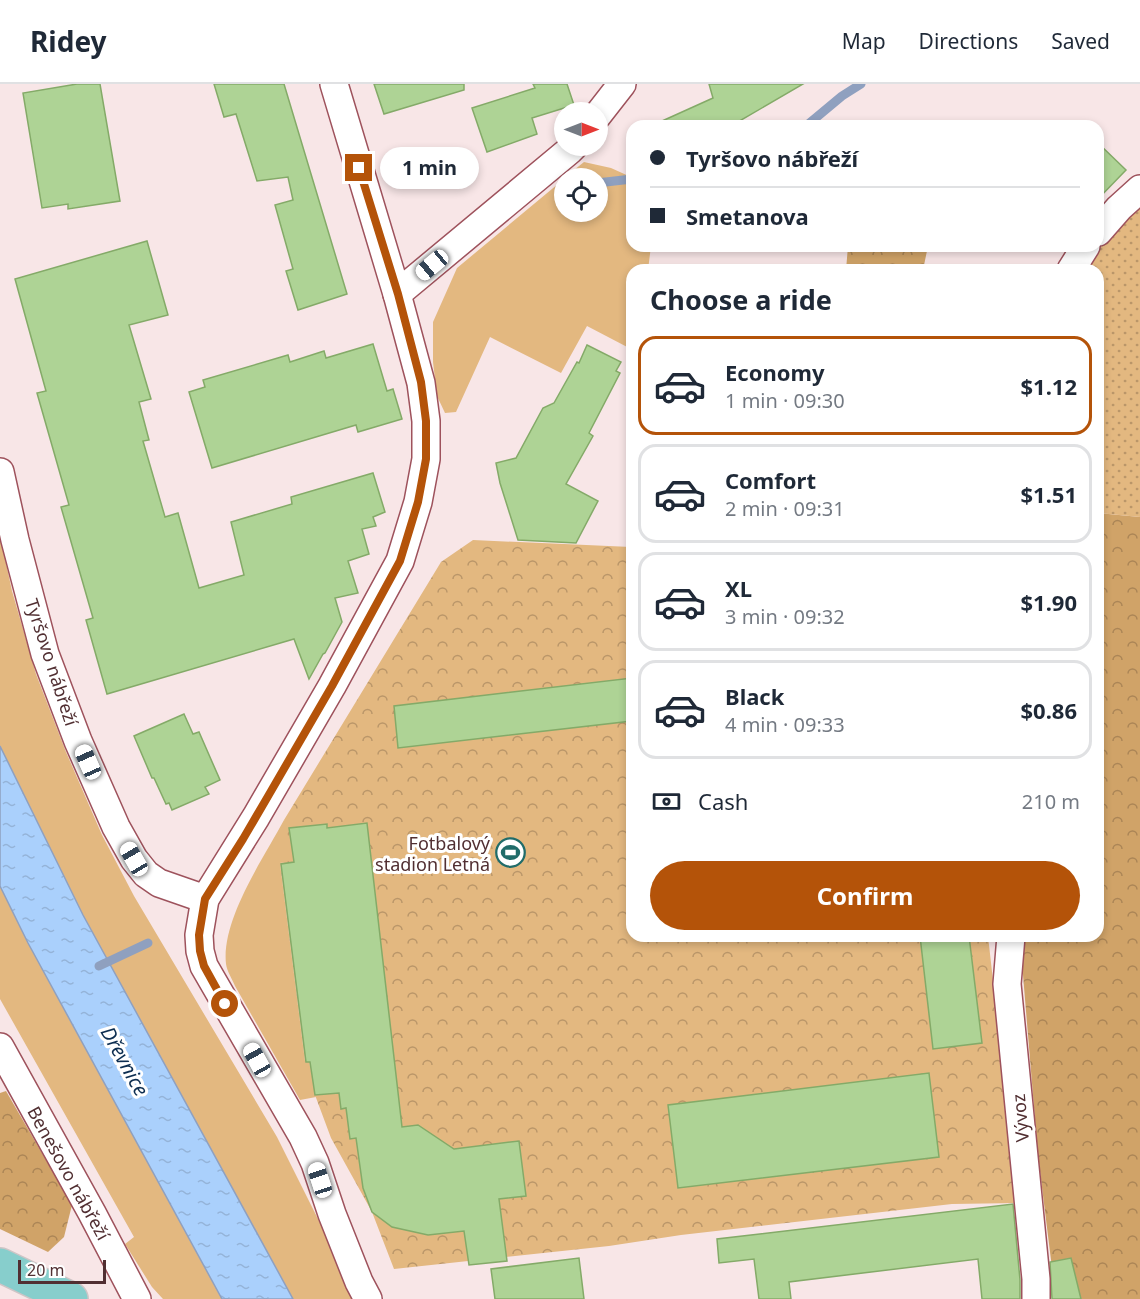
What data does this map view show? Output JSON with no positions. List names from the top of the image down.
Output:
{
  "streets": {
    "street": ["Tyršovo nábřeží", "Vývoz", "Benešovo nábřeží"]
  },
  "water": ["Dřevnice"],
  "places": {
    "sports": ["Fotbalový stadion Letná"]
  },
  "scale_bar": "20 m",
  "north": "right",
  "page": {
    "header": "Ridey",
    "nav": ["Map", "Directions", "Saved"],
    "banner": ["Tyršovo nábřeží", "Smetanova"],
    "bubble": "1 min",
    "heading": "Choose a ride",
    "list": [
      {
        "name": "Economy",
        "note": "1 min · 09:30",
        "value": "$1.12"
      },
      {
        "name": "Comfort",
        "note": "2 min · 09:31",
        "value": "$1.51"
      },
      {
        "name": "XL",
        "note": "3 min · 09:32",
        "value": "$1.90"
      },
      {
        "name": "Black",
        "note": "4 min · 09:33",
        "value": "$0.86"
      }
    ],
    "pay": ["Cash", "210 m"],
    "buttons": "Confirm",
    "scale": "20 m"
  }
}
